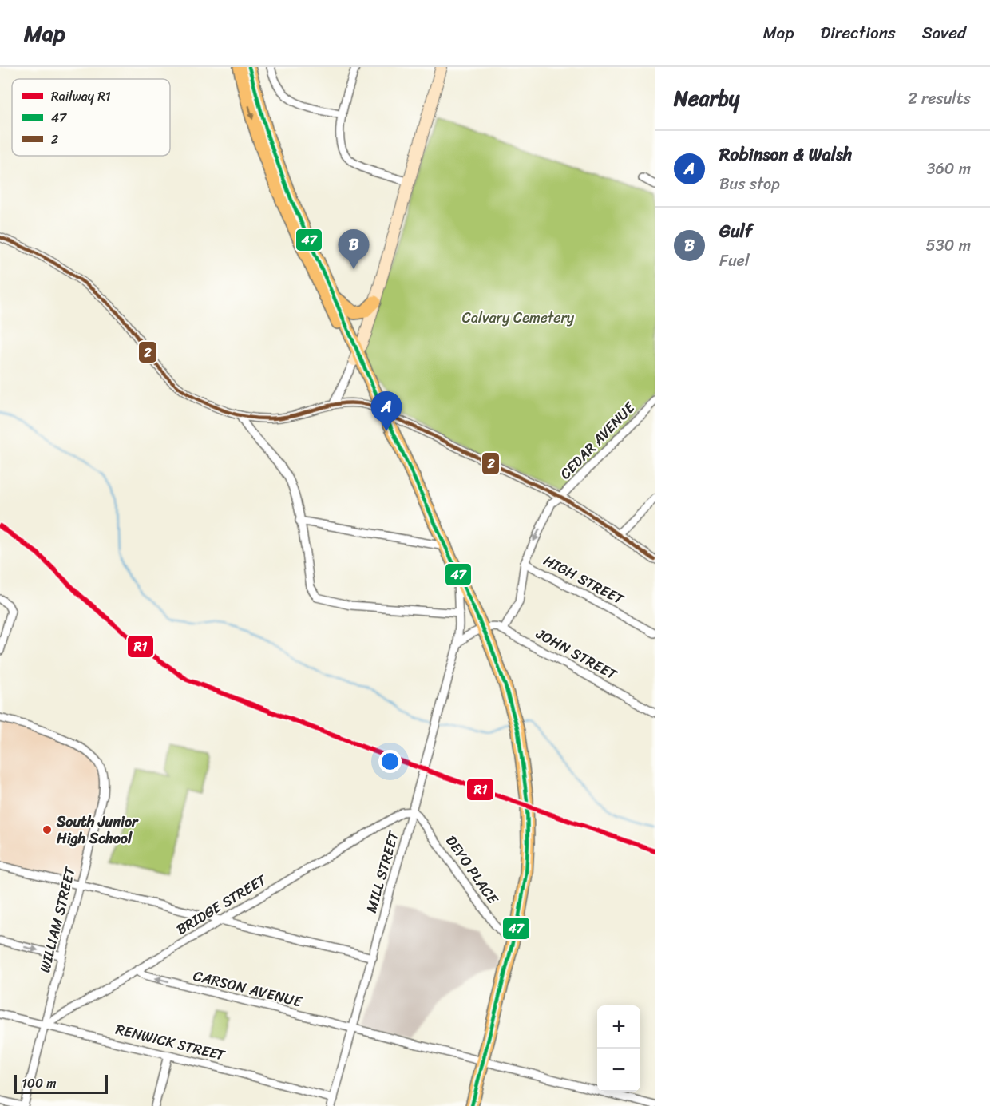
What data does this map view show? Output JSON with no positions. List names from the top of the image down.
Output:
{
  "streets": {
    "street": [
      "CEDAR AVENUE",
      "HIGH STREET",
      "JOHN STREET",
      "DEYO PLACE",
      "MILL STREET",
      "BRIDGE STREET",
      "WILLIAM STREET",
      "CARSON AVENUE",
      "RENWICK STREET"
    ]
  },
  "crossings": [
    ["CEDAR AVENUE", "HIGH STREET"],
    ["CEDAR AVENUE", "JOHN STREET"],
    ["DEYO PLACE", "MILL STREET"],
    ["DEYO PLACE", "BRIDGE STREET"],
    ["MILL STREET", "BRIDGE STREET"],
    ["MILL STREET", "CARSON AVENUE"],
    ["MILL STREET", "RENWICK STREET"],
    ["BRIDGE STREET", "WILLIAM STREET"],
    ["BRIDGE STREET", "CARSON AVENUE"],
    ["BRIDGE STREET", "RENWICK STREET"],
    ["WILLIAM STREET", "RENWICK STREET"]
  ],
  "one_way": ["CARSON AVENUE"],
  "parks": ["Calvary Cemetery"],
  "places": ["South Junior High School"],
  "lines": ["transit line 47", "transit line 2", "rail line R1"],
  "legend": ["Railway R1", "47", "2"],
  "scale_bar": "100 m",
  "page": {
    "header": "Map",
    "nav": ["Map", "Directions", "Saved"],
    "heading": ["Nearby", "2 results"],
    "list": [
      {
        "mark": "A",
        "name": "Robinson & Walsh",
        "note": "Bus stop",
        "value": "360 m"
      },
      {
        "mark": "B",
        "name": "Gulf",
        "note": "Fuel",
        "value": "530 m"
      }
    ],
    "pins": ["B", "A"],
    "map_buttons": ["+", "−"],
    "scale": "100 m"
  }
}
